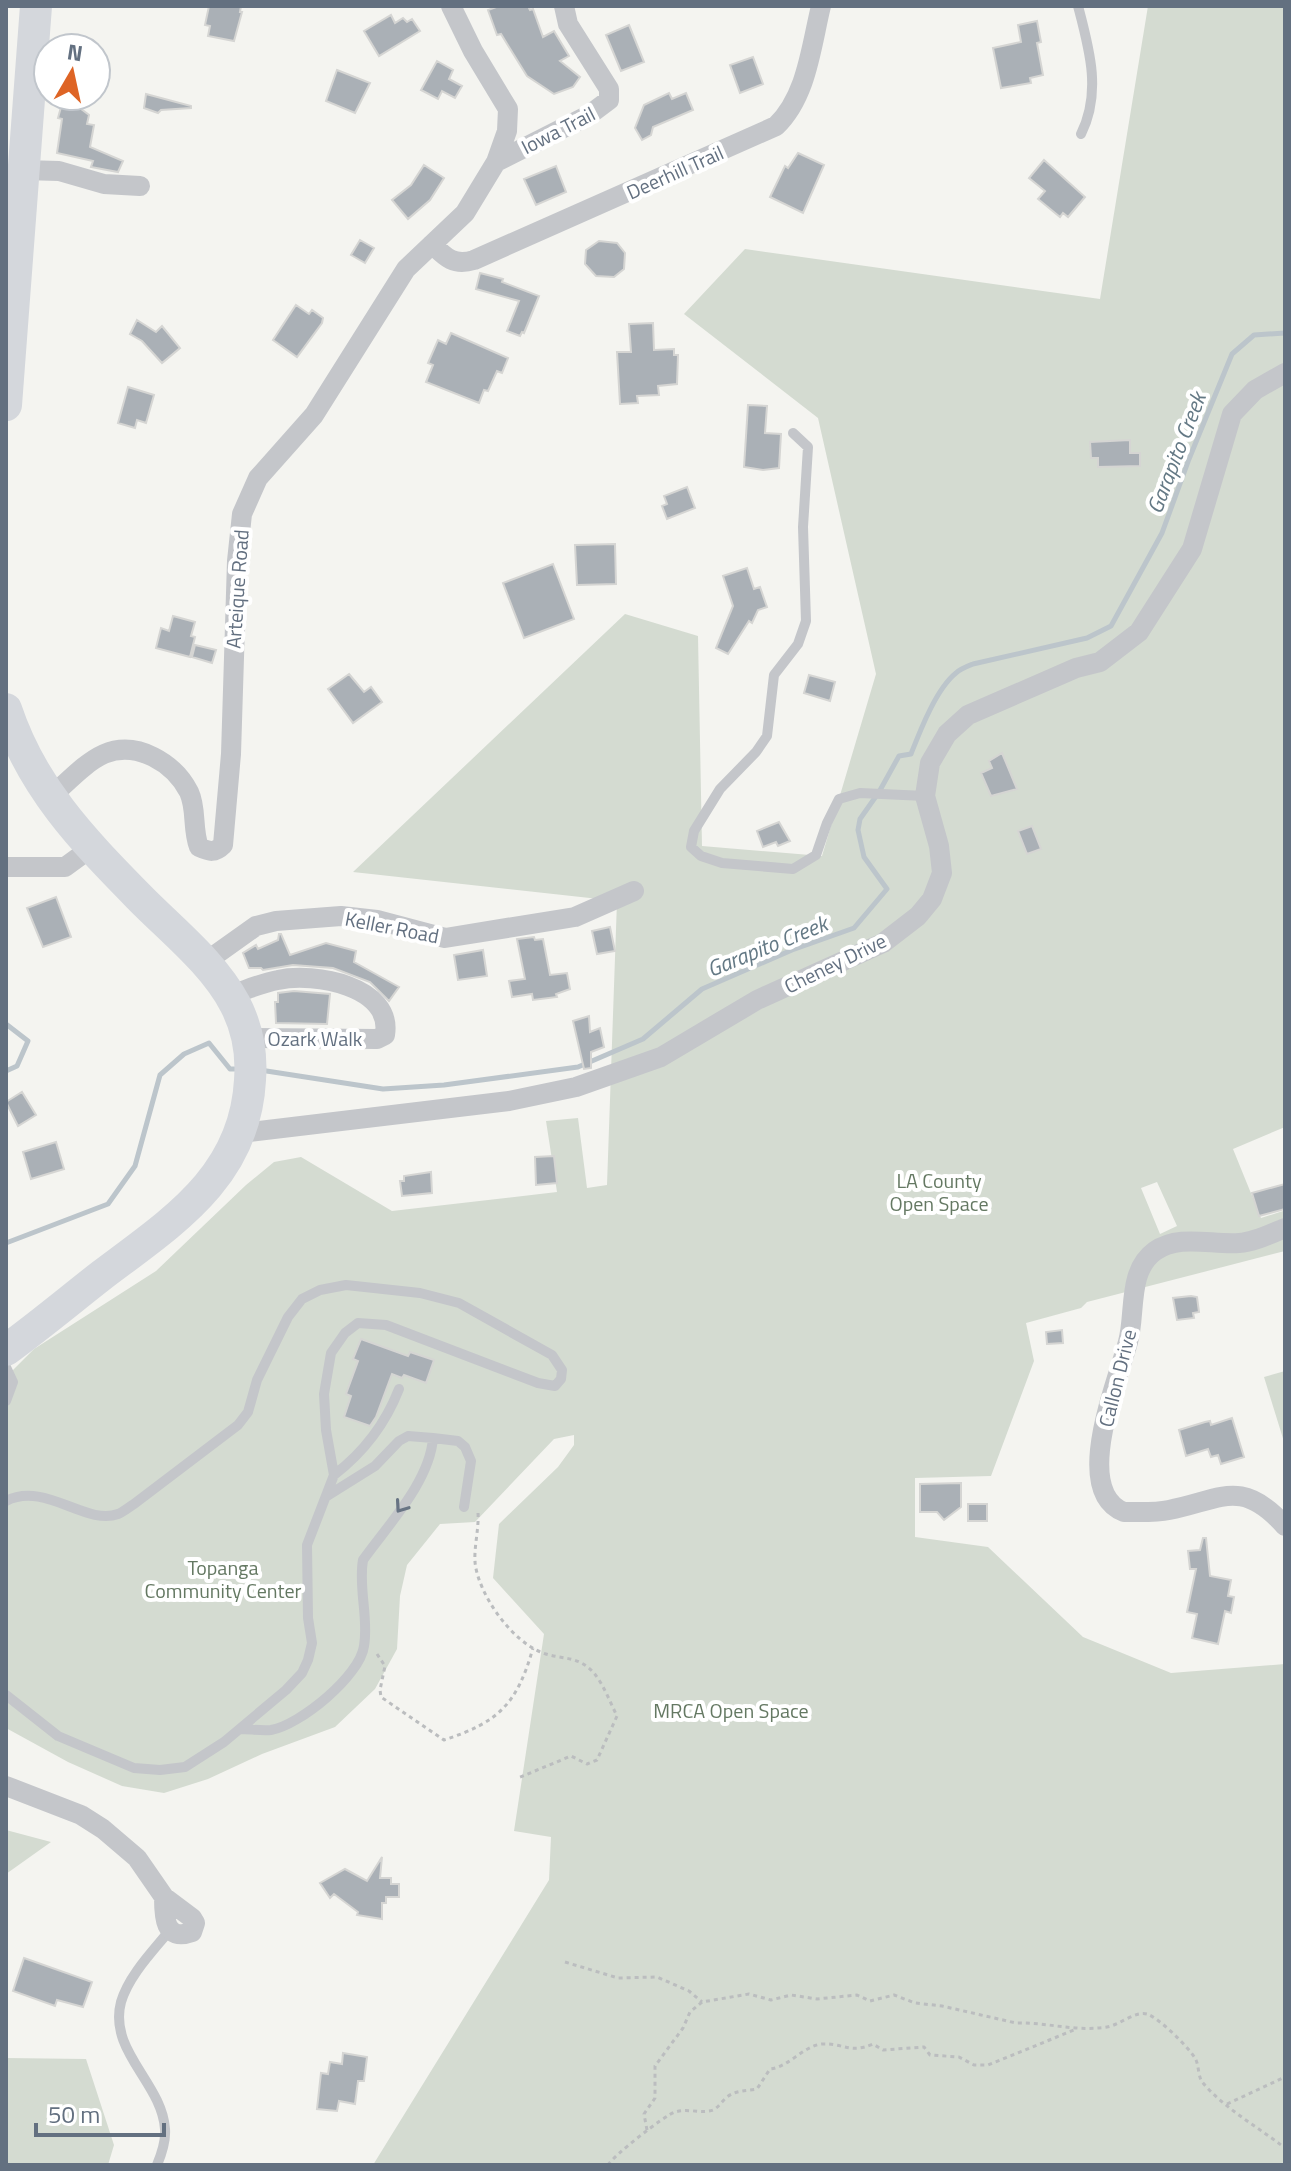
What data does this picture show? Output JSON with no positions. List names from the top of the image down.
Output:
{
  "streets": {
    "street": [
      "Iowa Trail",
      "Deerhill Trail",
      "Arteique Road",
      "Keller Road",
      "Cheney Drive",
      "Ozark Walk",
      "Callon Drive"
    ]
  },
  "crossings": [
    ["Iowa Trail", "Arteique Road"],
    ["Deerhill Trail", "Arteique Road"]
  ],
  "water": ["Garapito Creek"],
  "parks": ["LA County Open Space", "Topanga Community Center", "MRCA Open Space"],
  "scale_bar": "50 m",
  "north": "top"
}
